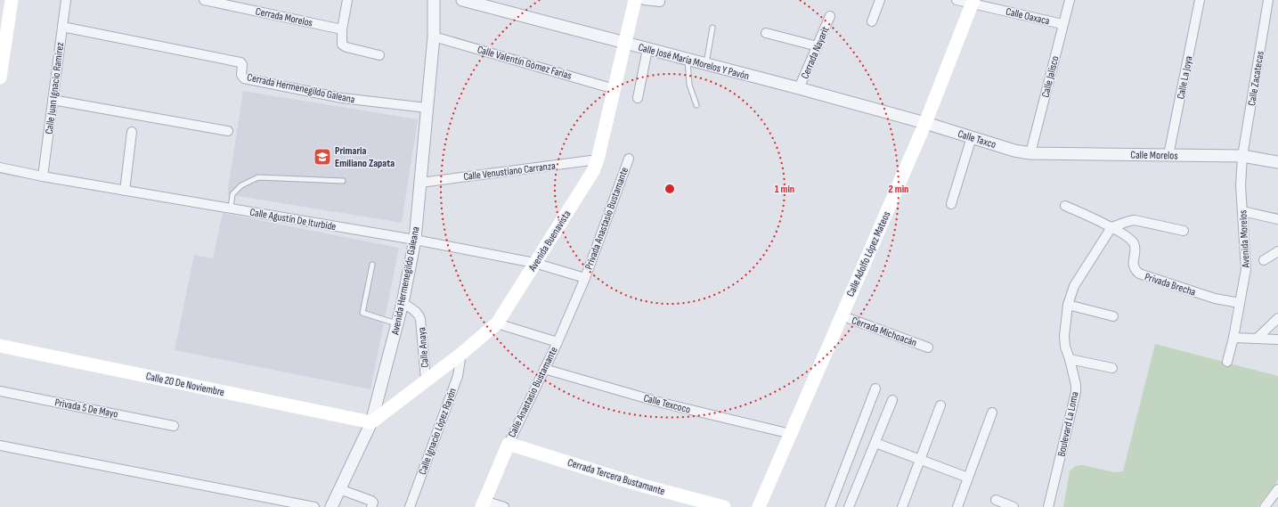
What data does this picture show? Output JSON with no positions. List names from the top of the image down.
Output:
{
  "streets": {
    "main road": [
      "Avenida Buenavista",
      "Calle Adolfo López Mateos",
      "Calle 20 De Noviembre",
      "Calle Anastasio Bustamante",
      "Cerrada Tercera Bustamante"
    ],
    "street": [
      "Calle Oaxaca",
      "Cerrada Morelos",
      "Cerrada Nayarit",
      "Calle José María Morelos Y Pavón",
      "Calle Valentín Gómez Farías",
      "Calle Jalisco",
      "Calle La Joya",
      "Calle Zacatecas",
      "Calle Juan Ignacio Ramírez",
      "Cerrada Hermenegildo Galeana",
      "Calle Taxco",
      "Calle Morelos",
      "Calle Venustiano Carranza",
      "Privada Anastasio Bustamante",
      "Calle Agustín De Iturbide",
      "Avenida Morelos",
      "Avenida Hermenegildo Galeana",
      "Privada Brecha",
      "Cerrada Michoacán",
      "Calle Anaya",
      "Calle Texcoco",
      "Privada 5 De Mayo",
      "Boulevard La Loma",
      "Calle Ignacio López Rayón"
    ]
  },
  "crossings": [
    ["Calle Oaxaca", "Calle Jalisco"],
    ["Calle Oaxaca", "Calle Adolfo López Mateos"],
    ["Cerrada Nayarit", "Calle José María Morelos Y Pavón"],
    ["Calle José María Morelos Y Pavón", "Calle Taxco"],
    ["Calle José María Morelos Y Pavón", "Avenida Buenavista"],
    ["Calle José María Morelos Y Pavón", "Calle Adolfo López Mateos"],
    ["Calle Valentín Gómez Farías", "Avenida Buenavista"],
    ["Calle Valentín Gómez Farías", "Avenida Hermenegildo Galeana"],
    ["Calle Jalisco", "Calle Taxco"],
    ["Calle Jalisco", "Calle Morelos"],
    ["Calle La Joya", "Calle Morelos"],
    ["Calle Zacatecas", "Calle Morelos"],
    ["Calle Zacatecas", "Avenida Morelos"],
    ["Calle Juan Ignacio Ramírez", "Cerrada Hermenegildo Galeana"],
    ["Calle Juan Ignacio Ramírez", "Calle Agustín De Iturbide"],
    ["Cerrada Hermenegildo Galeana", "Avenida Hermenegildo Galeana"],
    ["Calle Taxco", "Calle Morelos"],
    ["Calle Taxco", "Calle Adolfo López Mateos"],
    ["Calle Morelos", "Avenida Morelos"],
    ["Calle Venustiano Carranza", "Avenida Buenavista"],
    ["Calle Venustiano Carranza", "Avenida Hermenegildo Galeana"],
    ["Privada Anastasio Bustamante", "Calle Agustín De Iturbide"],
    ["Privada Anastasio Bustamante", "Calle Anastasio Bustamante"],
    ["Calle Agustín De Iturbide", "Avenida Buenavista"],
    ["Calle Agustín De Iturbide", "Avenida Hermenegildo Galeana"],
    ["Calle Agustín De Iturbide", "Calle Anastasio Bustamante"],
    ["Avenida Morelos", "Privada Brecha"],
    ["Avenida Buenavista", "Avenida Hermenegildo Galeana"],
    ["Avenida Buenavista", "Calle Anaya"],
    ["Avenida Buenavista", "Calle 20 De Noviembre"],
    ["Avenida Buenavista", "Calle Ignacio López Rayón"],
    ["Calle Adolfo López Mateos", "Cerrada Michoacán"],
    ["Calle Adolfo López Mateos", "Calle Texcoco"],
    ["Avenida Hermenegildo Galeana", "Calle Anaya"],
    ["Avenida Hermenegildo Galeana", "Calle 20 De Noviembre"],
    ["Privada Brecha", "Boulevard La Loma"],
    ["Calle Anastasio Bustamante", "Calle Texcoco"],
    ["Calle Anastasio Bustamante", "Cerrada Tercera Bustamante"]
  ],
  "places": {
    "school or university": ["Primaria Emiliano Zapata"]
  },
  "rings": ["1 min", "2 min"]
}
